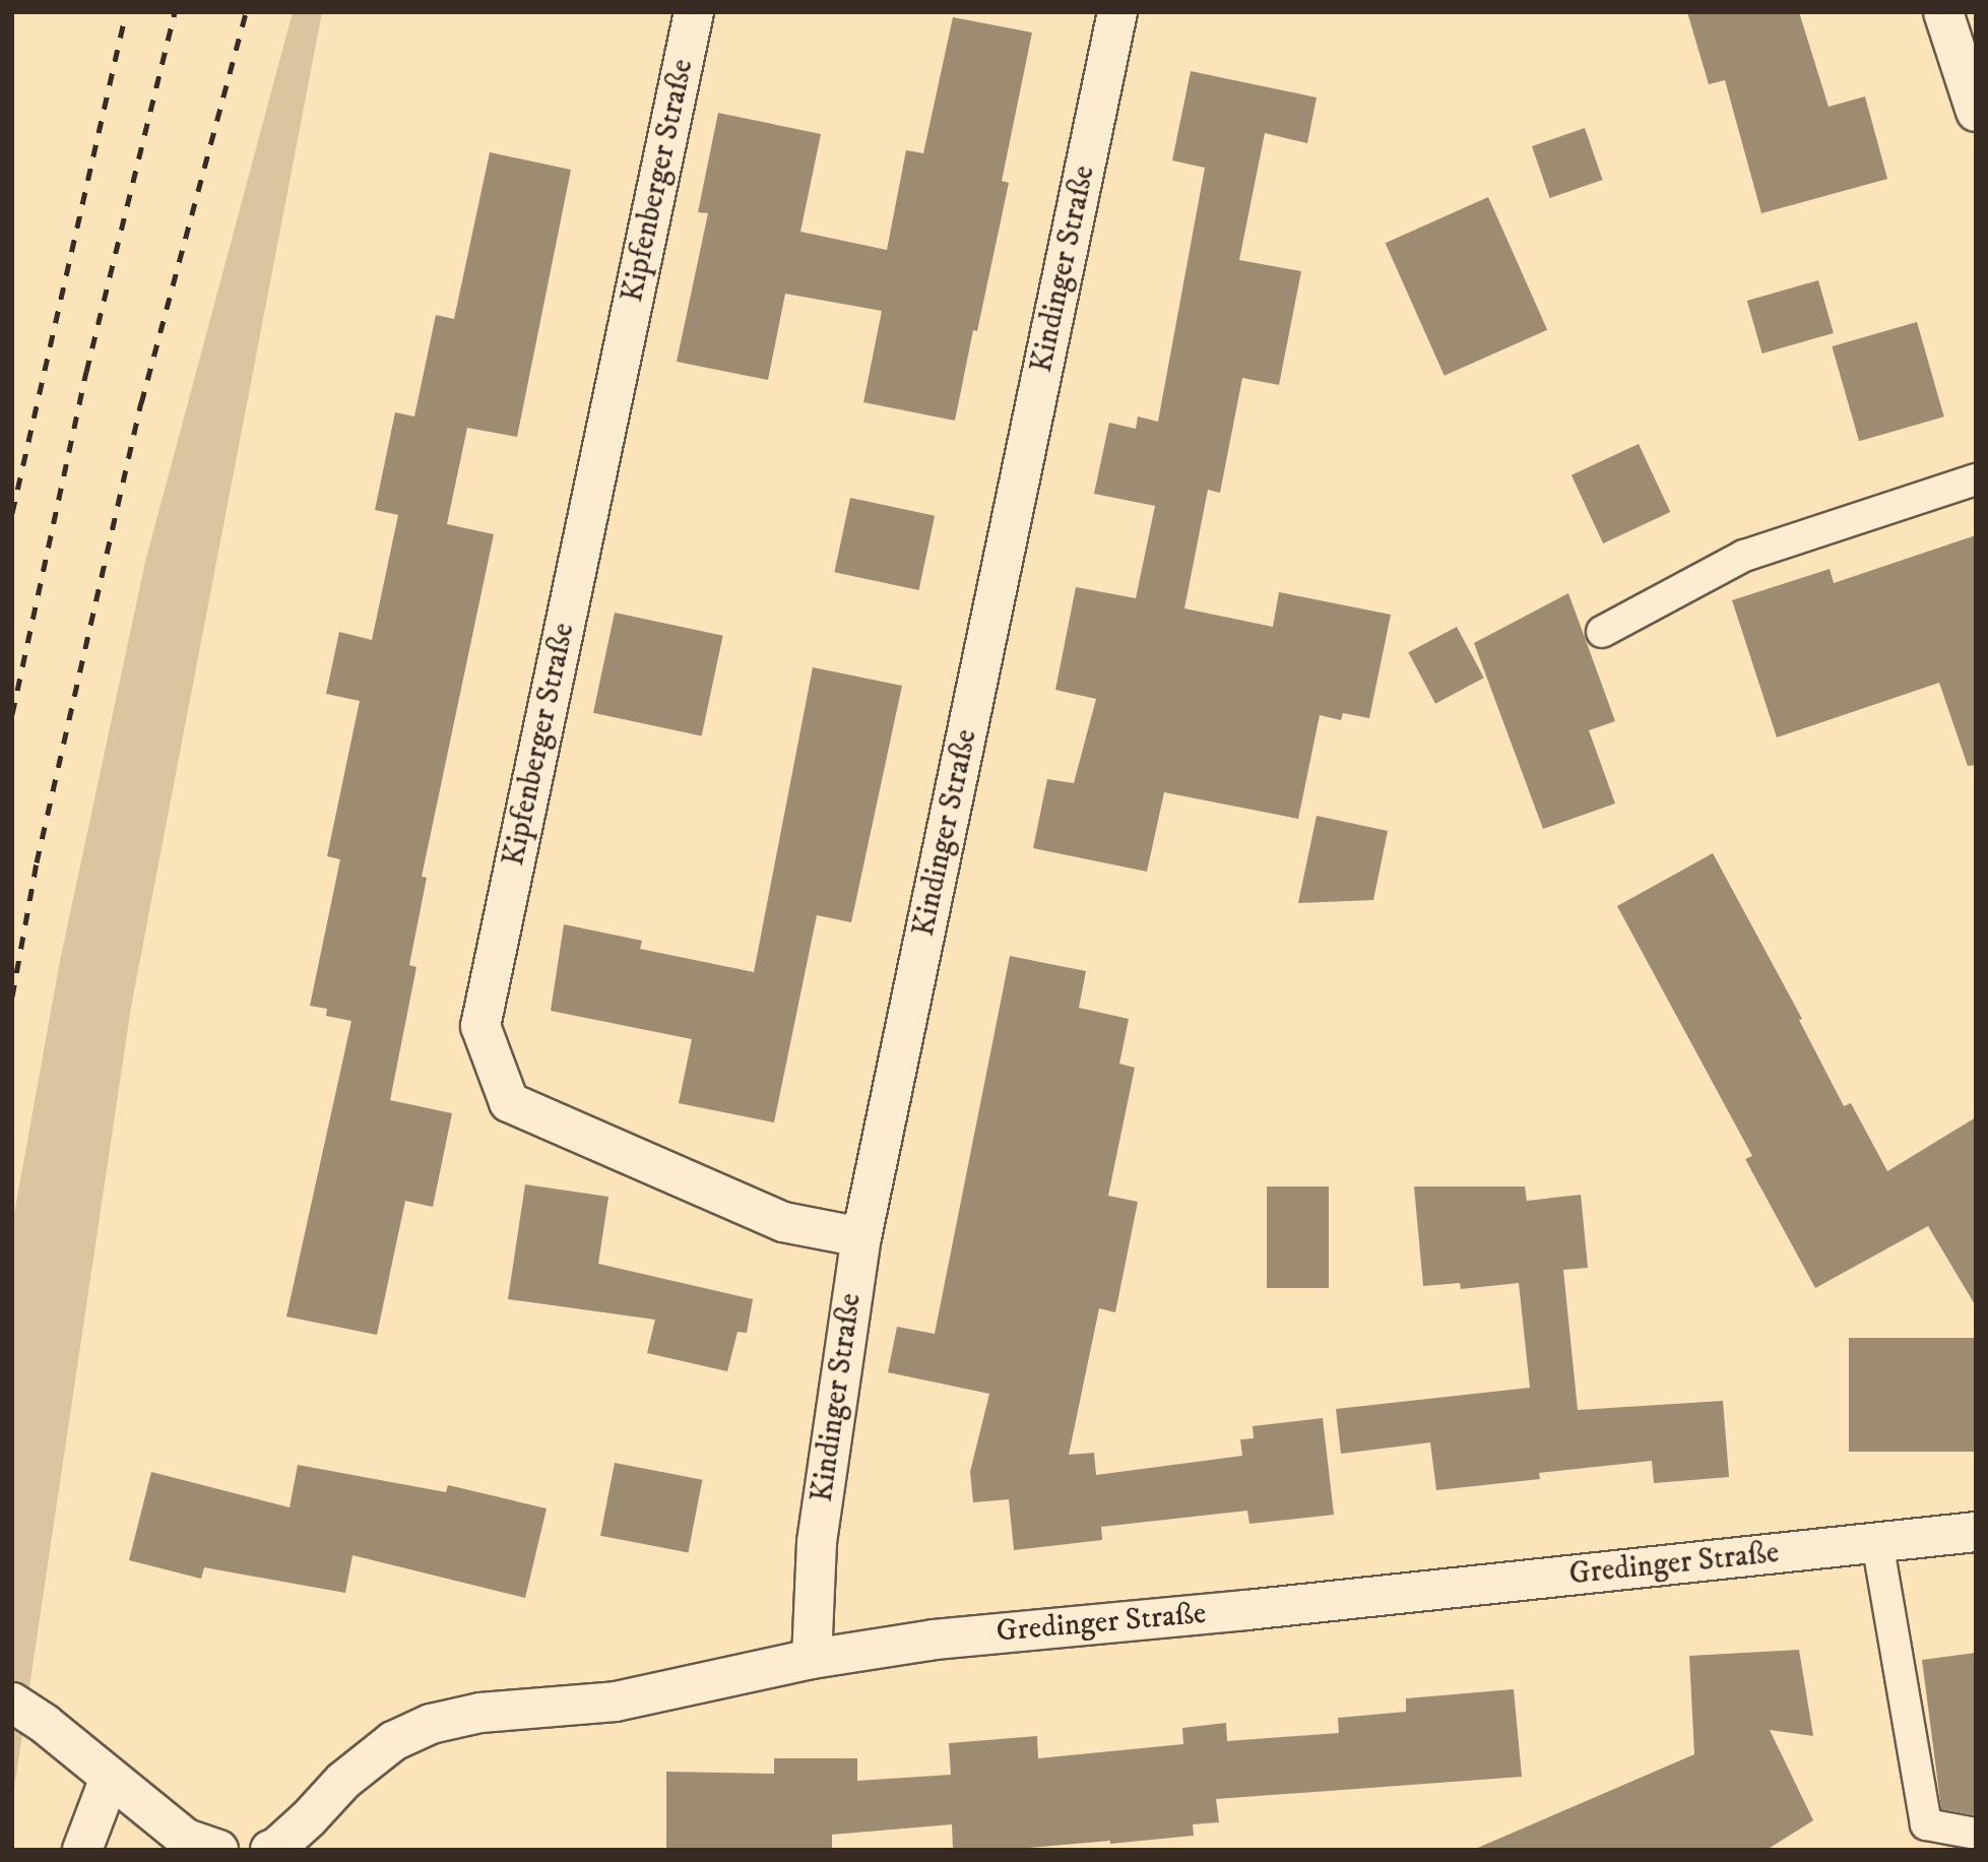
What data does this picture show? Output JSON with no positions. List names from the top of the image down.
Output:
{
  "streets": {
    "street": ["Kipfenberger Straße", "Kindinger Straße", "Gredinger Straße"]
  },
  "crossings": [
    ["Kipfenberger Straße", "Kindinger Straße"],
    ["Kindinger Straße", "Gredinger Straße"]
  ]
}
